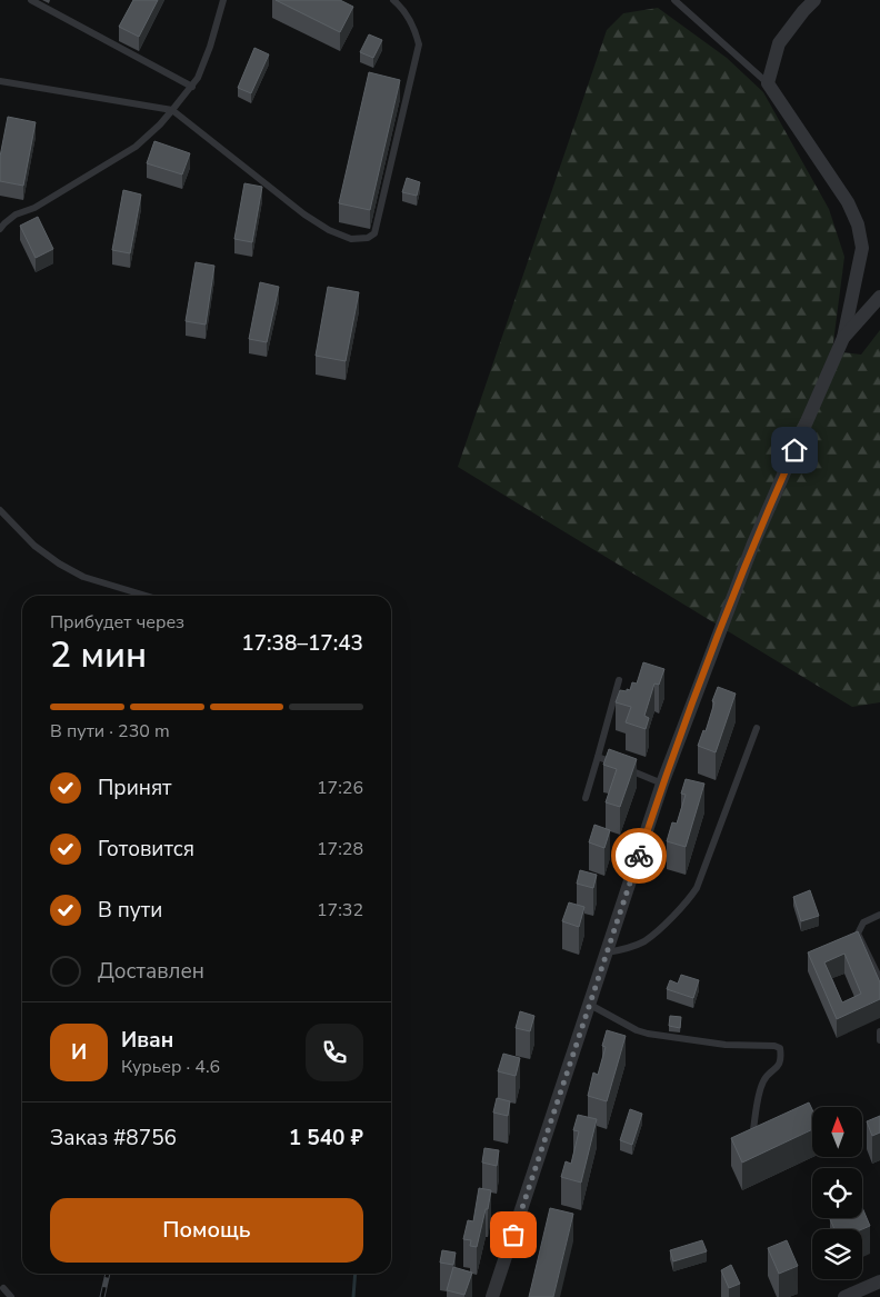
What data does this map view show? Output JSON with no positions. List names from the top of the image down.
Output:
{
  "north": "top",
  "page": {
    "heading": ["2 мин", "Прибудет через", "17:38–17:43"],
    "panel": [
      "Иван",
      "Курьер · 4.6",
      "Заказ #8756",
      "1 540 ₽"
    ],
    "bar": "В пути · 230 m",
    "list": [
      ["Принят", "17:26"],
      ["Готовится", "17:28"],
      ["В пути", "17:32"],
      "Доставлен"
    ],
    "round": "И",
    "buttons": "Помощь"
  }
}
